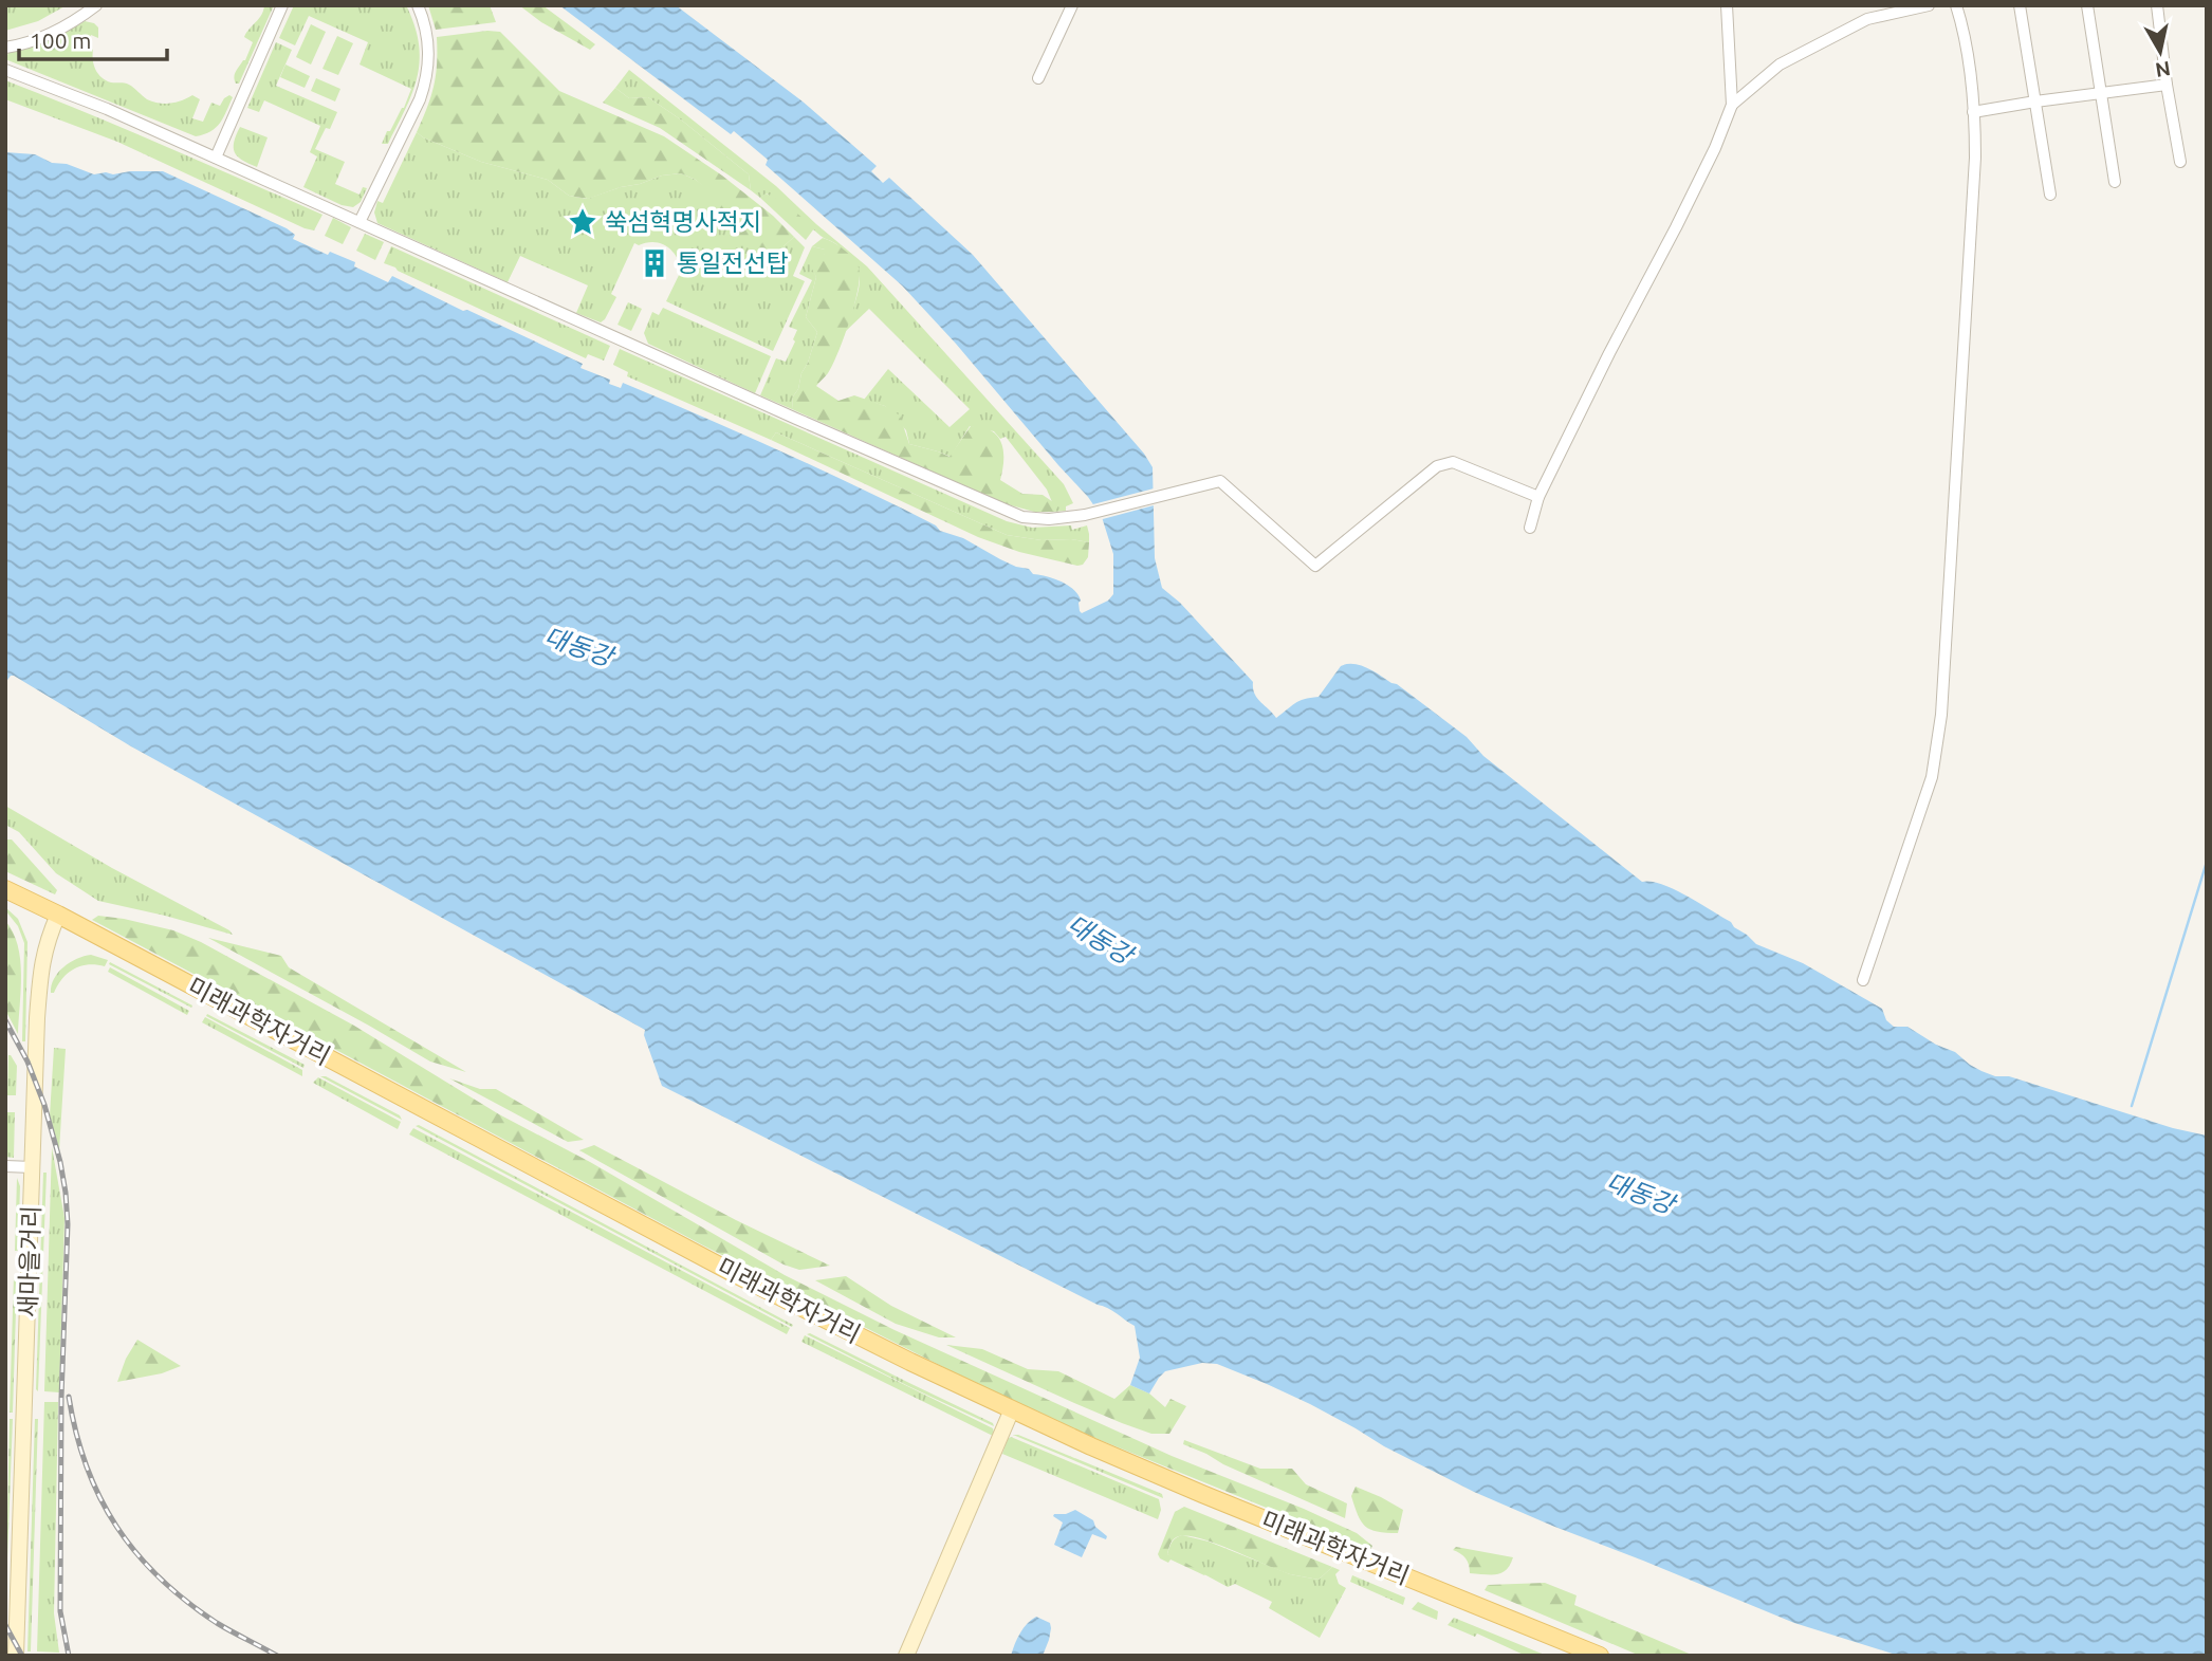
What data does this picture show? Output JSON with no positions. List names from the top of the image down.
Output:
{
  "streets": {
    "main road": ["미래과학자거리", "새마을거리"]
  },
  "crossings": [
    ["미래과학자거리", "새마을거리"]
  ],
  "water": ["대동강"],
  "places": {
    "place": ["쑥섬혁명사적지"],
    "building": ["통일전선탑"]
  },
  "scale_bar": "100 m",
  "north": "bottom"
}
